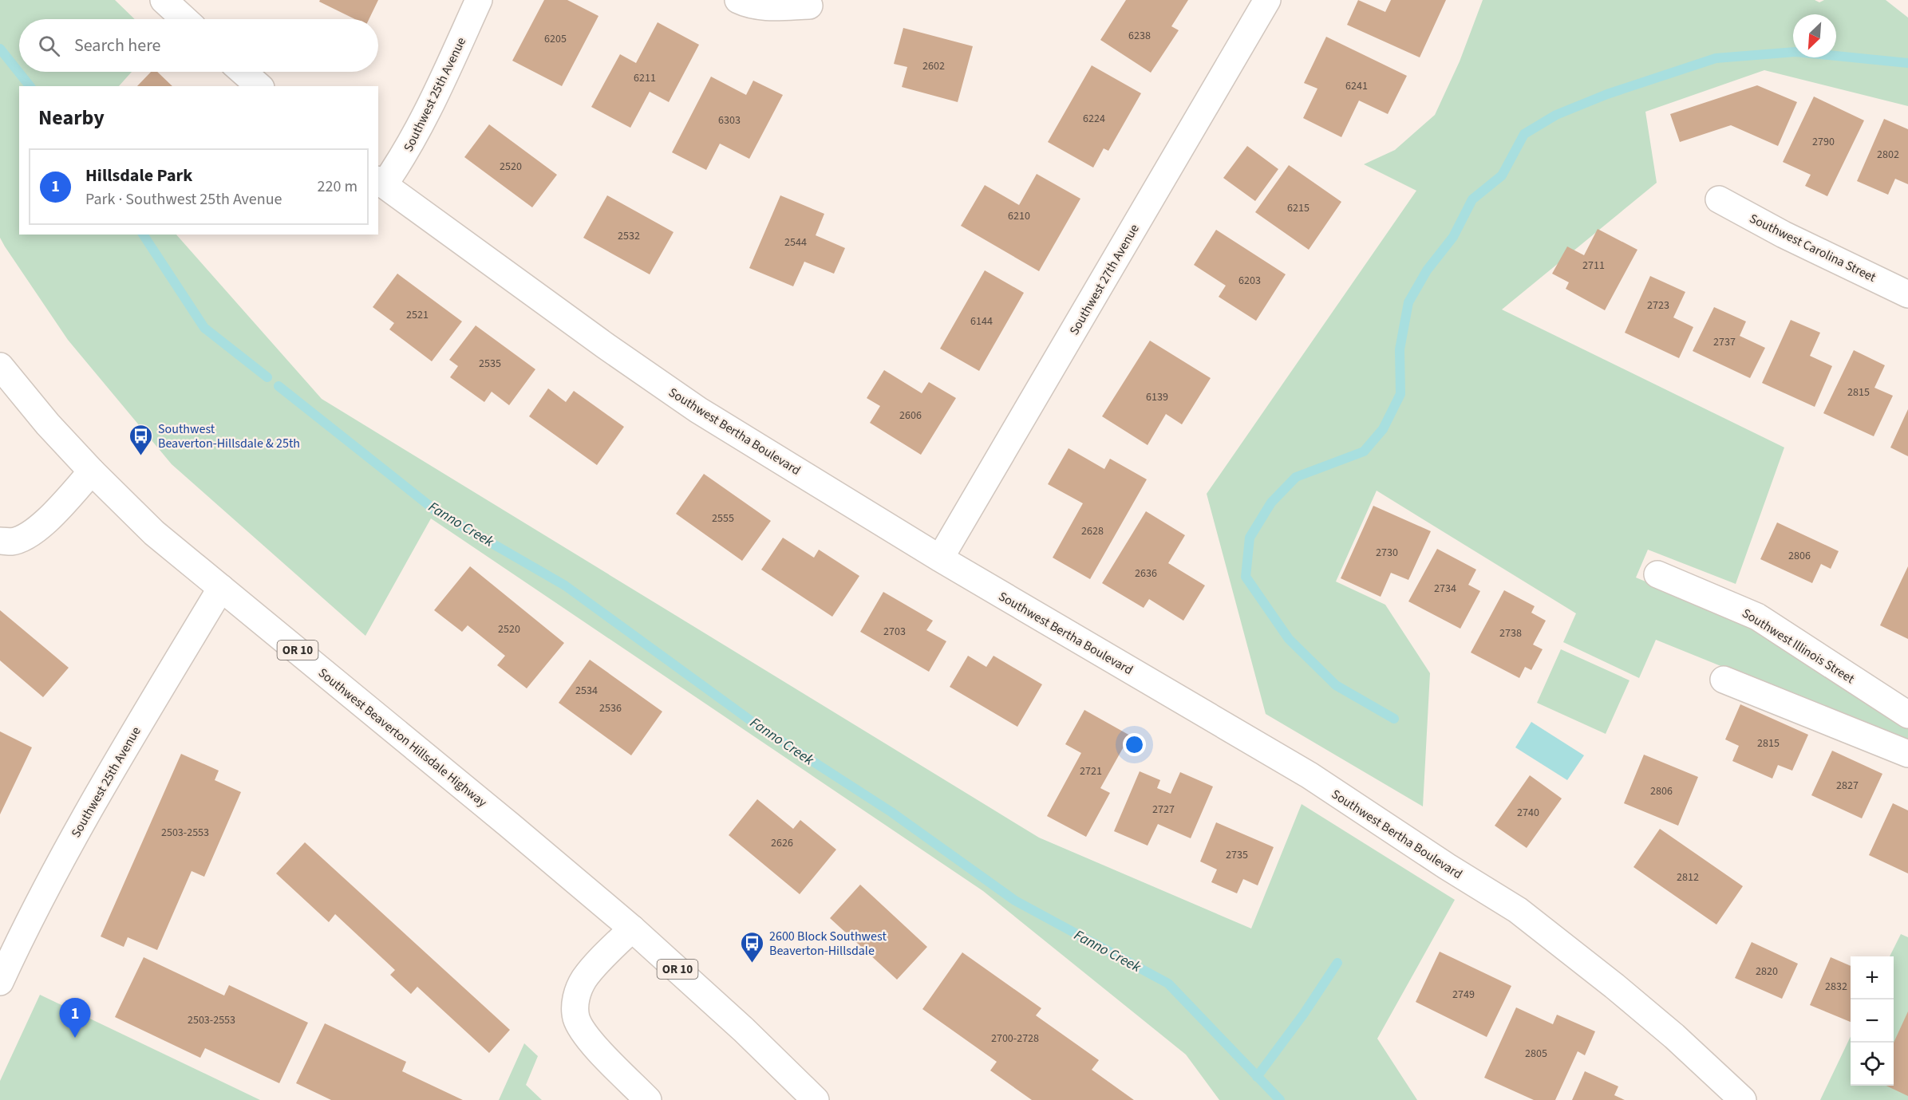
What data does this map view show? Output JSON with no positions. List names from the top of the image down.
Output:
{
  "streets": {
    "street": [
      "Southwest 25th Avenue",
      "Southwest Carolina Street",
      "Southwest 27th Avenue",
      "Southwest Bertha Boulevard",
      "Southwest Illinois Street",
      "OR 10",
      "Southwest Beaverton Hillsdale Highway"
    ]
  },
  "crossings": [
    ["Southwest 25th Avenue", "Southwest Bertha Boulevard"],
    ["Southwest 25th Avenue", "Southwest Beaverton Hillsdale Highway"],
    ["Southwest 27th Avenue", "Southwest Bertha Boulevard"]
  ],
  "water": ["Fanno Creek"],
  "places": {
    "bus stop": ["Southwest Beaverton-Hillsdale & 25th", "2600 Block Southwest Beaverton-Hillsdale"]
  },
  "house_numbers": [
    "6238",
    "6205",
    "2602",
    "6211",
    "6241",
    "6224",
    "6303",
    "2790",
    "2802",
    "2520",
    "6215",
    "6210",
    "2532",
    "2544",
    "2711",
    "6203",
    "2723",
    "2521",
    "6144",
    "2737",
    "2535",
    "2815",
    "6139",
    "2606",
    "2555",
    "2628",
    "2730",
    "2806",
    "2636",
    "2734",
    "2520",
    "2703",
    "2738",
    "2534",
    "2536",
    "2815",
    "2721",
    "2827",
    "2806",
    "2727",
    "2740",
    "2503-2553",
    "2626",
    "2735",
    "2812",
    "2820",
    "2832",
    "2749",
    "2503-2553",
    "2700-2728",
    "2805"
  ],
  "north": "bottom left",
  "page": {
    "search": "Search here",
    "heading": "Nearby",
    "list": [
      {
        "mark": "1",
        "name": "Hillsdale Park",
        "note": "Park · Southwest 25th Avenue",
        "value": "220 m"
      }
    ],
    "map_buttons": ["+", "−"],
    "pins": "1"
  }
}
